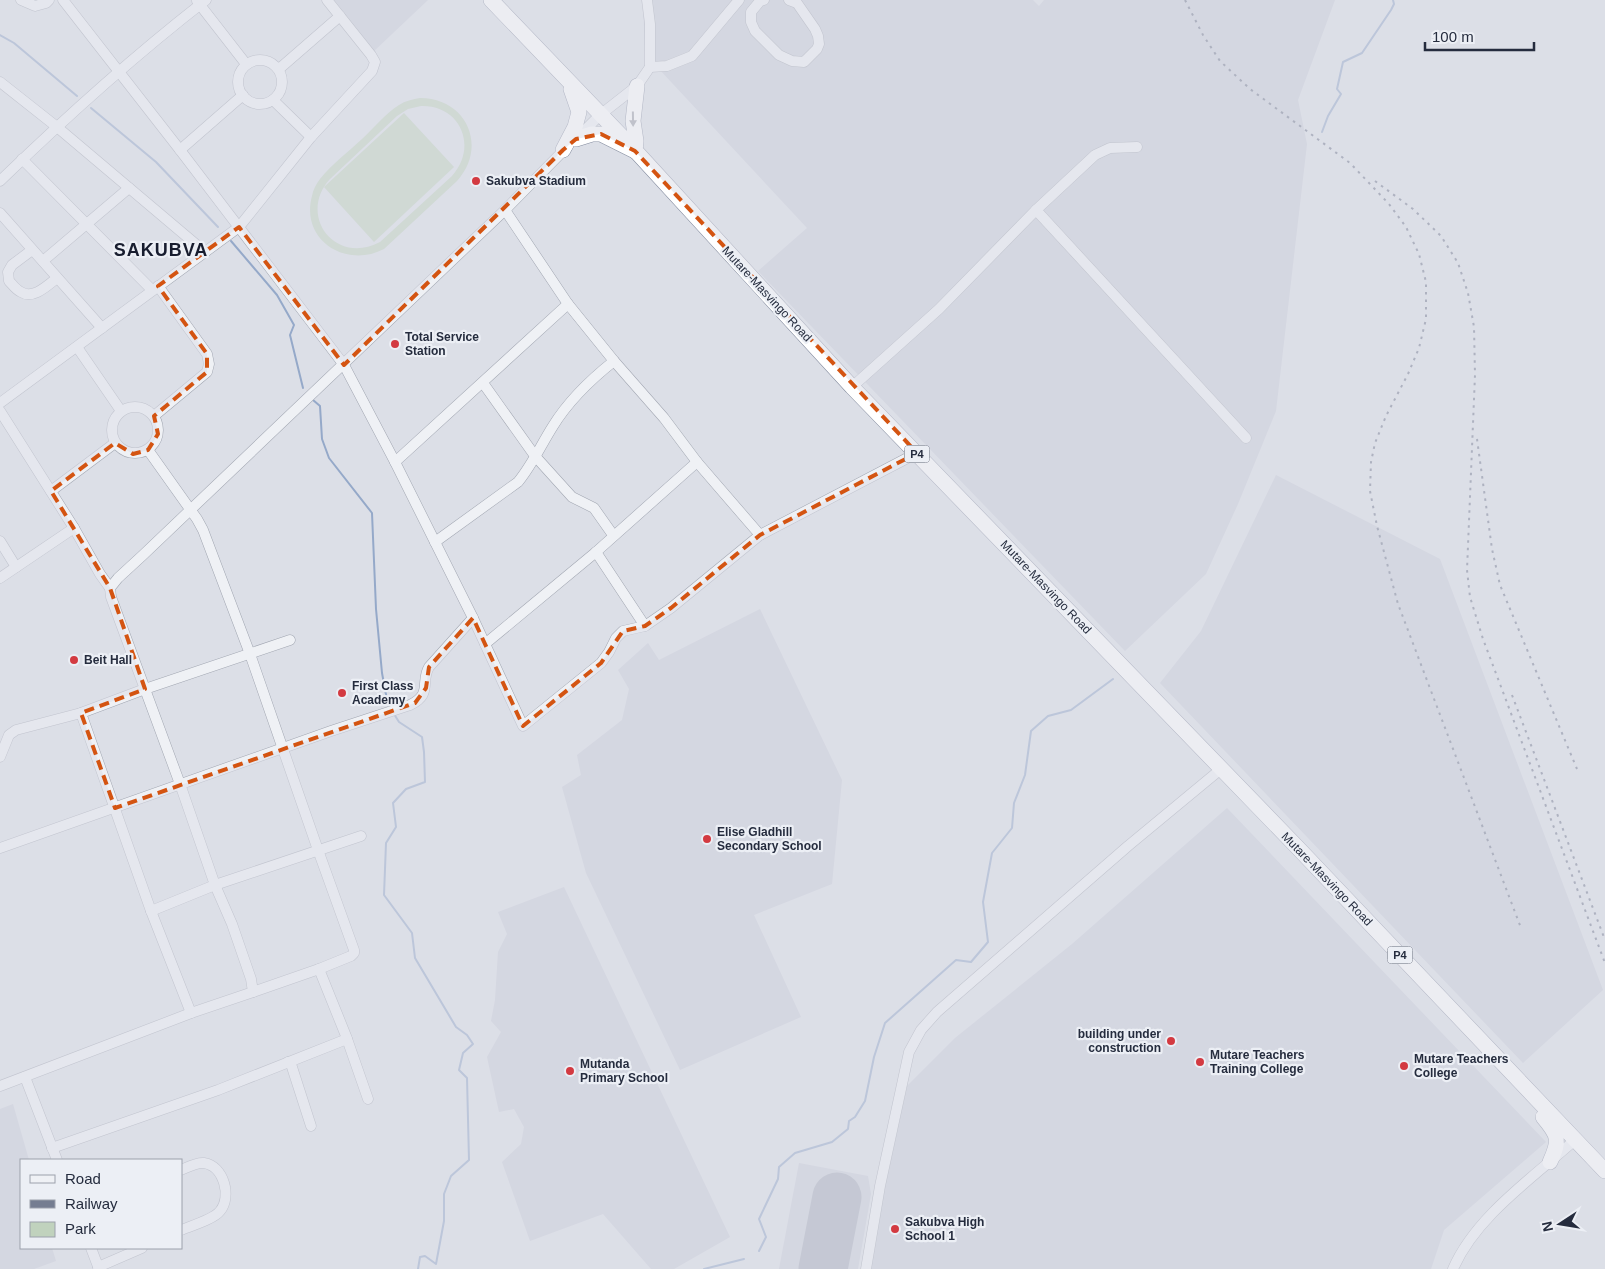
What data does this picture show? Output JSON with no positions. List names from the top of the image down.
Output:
{
  "streets": {
    "highway": ["Mutare-Masvingo Road", "P4"]
  },
  "districts": ["SAKUBVA"],
  "places": [
    "Sakubva Stadium",
    "Total Service Station",
    "Beit Hall",
    "First Class Academy",
    "Elise Gladhill Secondary School",
    "building under construction",
    "Mutare Teachers Training College",
    "Mutare Teachers College",
    "Mutanda Primary School",
    "Sakubva High School 1"
  ],
  "legend": ["Road", "Railway", "Park"],
  "scale_bar": "100 m",
  "north": "left"
}
